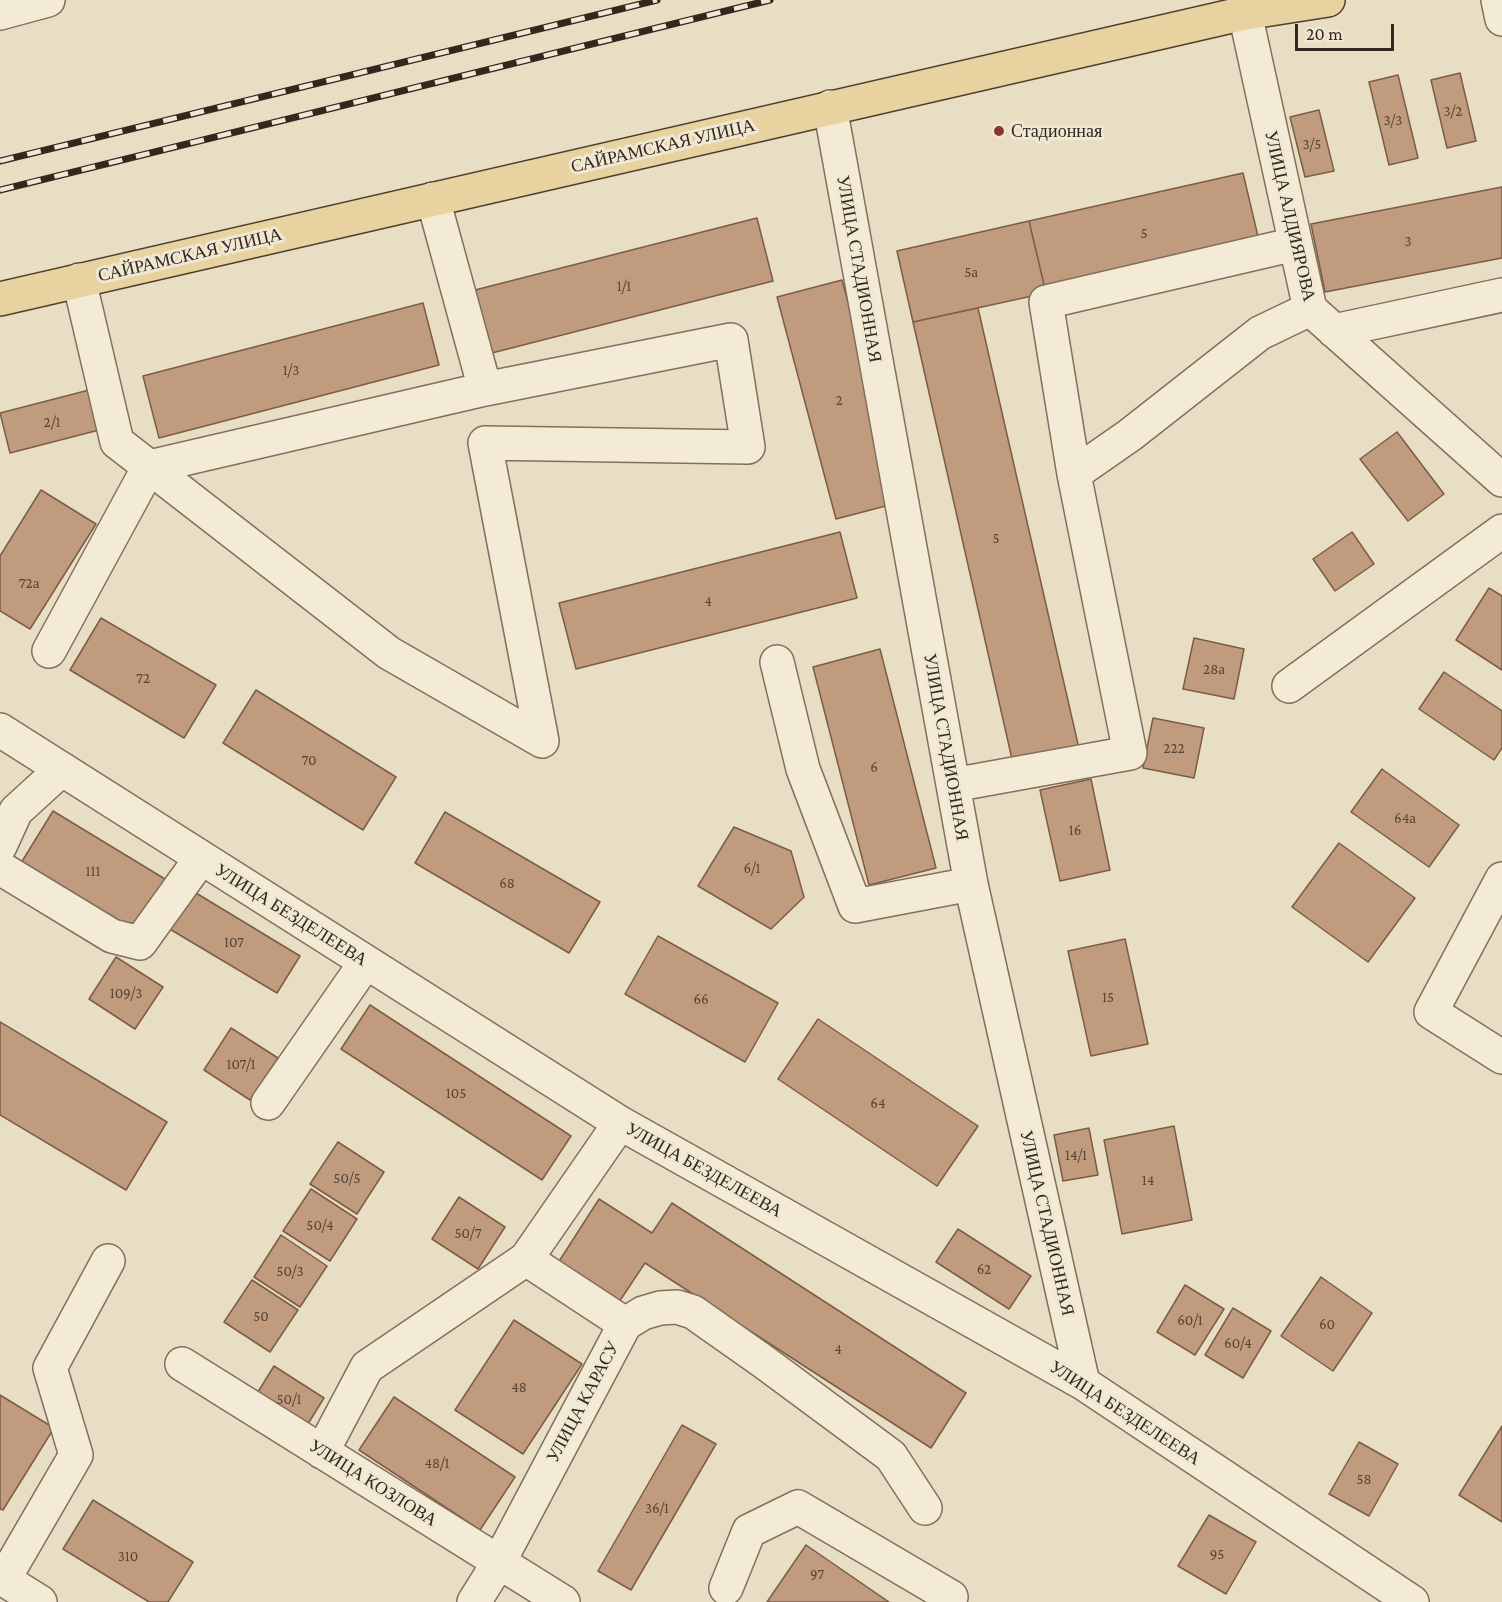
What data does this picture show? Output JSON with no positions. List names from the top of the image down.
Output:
{
  "streets": {
    "main road": ["САЙРАМСКАЯ УЛИЦА"],
    "street": [
      "УЛИЦА АЛДИЯРОВА",
      "УЛИЦА СТАДИОННАЯ",
      "УЛИЦА БЕЗДЕЛЕЕВА",
      "УЛИЦА КАРАСУ",
      "УЛИЦА КОЗЛОВА"
    ]
  },
  "crossings": [
    ["САЙРАМСКАЯ УЛИЦА", "УЛИЦА АЛДИЯРОВА"],
    ["САЙРАМСКАЯ УЛИЦА", "УЛИЦА СТАДИОННАЯ"],
    ["УЛИЦА СТАДИОННАЯ", "УЛИЦА БЕЗДЕЛЕЕВА"],
    ["УЛИЦА КАРАСУ", "УЛИЦА КОЗЛОВА"]
  ],
  "places": ["Стадионная"],
  "house_numbers": [
    "3/2",
    "3/3",
    "3/5",
    "5",
    "3",
    "5а",
    "1/1",
    "1/3",
    "2",
    "2/1",
    "5",
    "72а",
    "4",
    "28а",
    "72",
    "222",
    "70",
    "6",
    "64а",
    "16",
    "6/1",
    "111",
    "68",
    "107",
    "109/3",
    "15",
    "66",
    "107/1",
    "105",
    "64",
    "14/1",
    "50/5",
    "14",
    "50/4",
    "50/7",
    "62",
    "50/3",
    "50",
    "60/1",
    "60",
    "60/4",
    "4",
    "48",
    "50/1",
    "48/1",
    "58",
    "36/1",
    "95",
    "310",
    "97"
  ],
  "scale_bar": "20 m"
}
